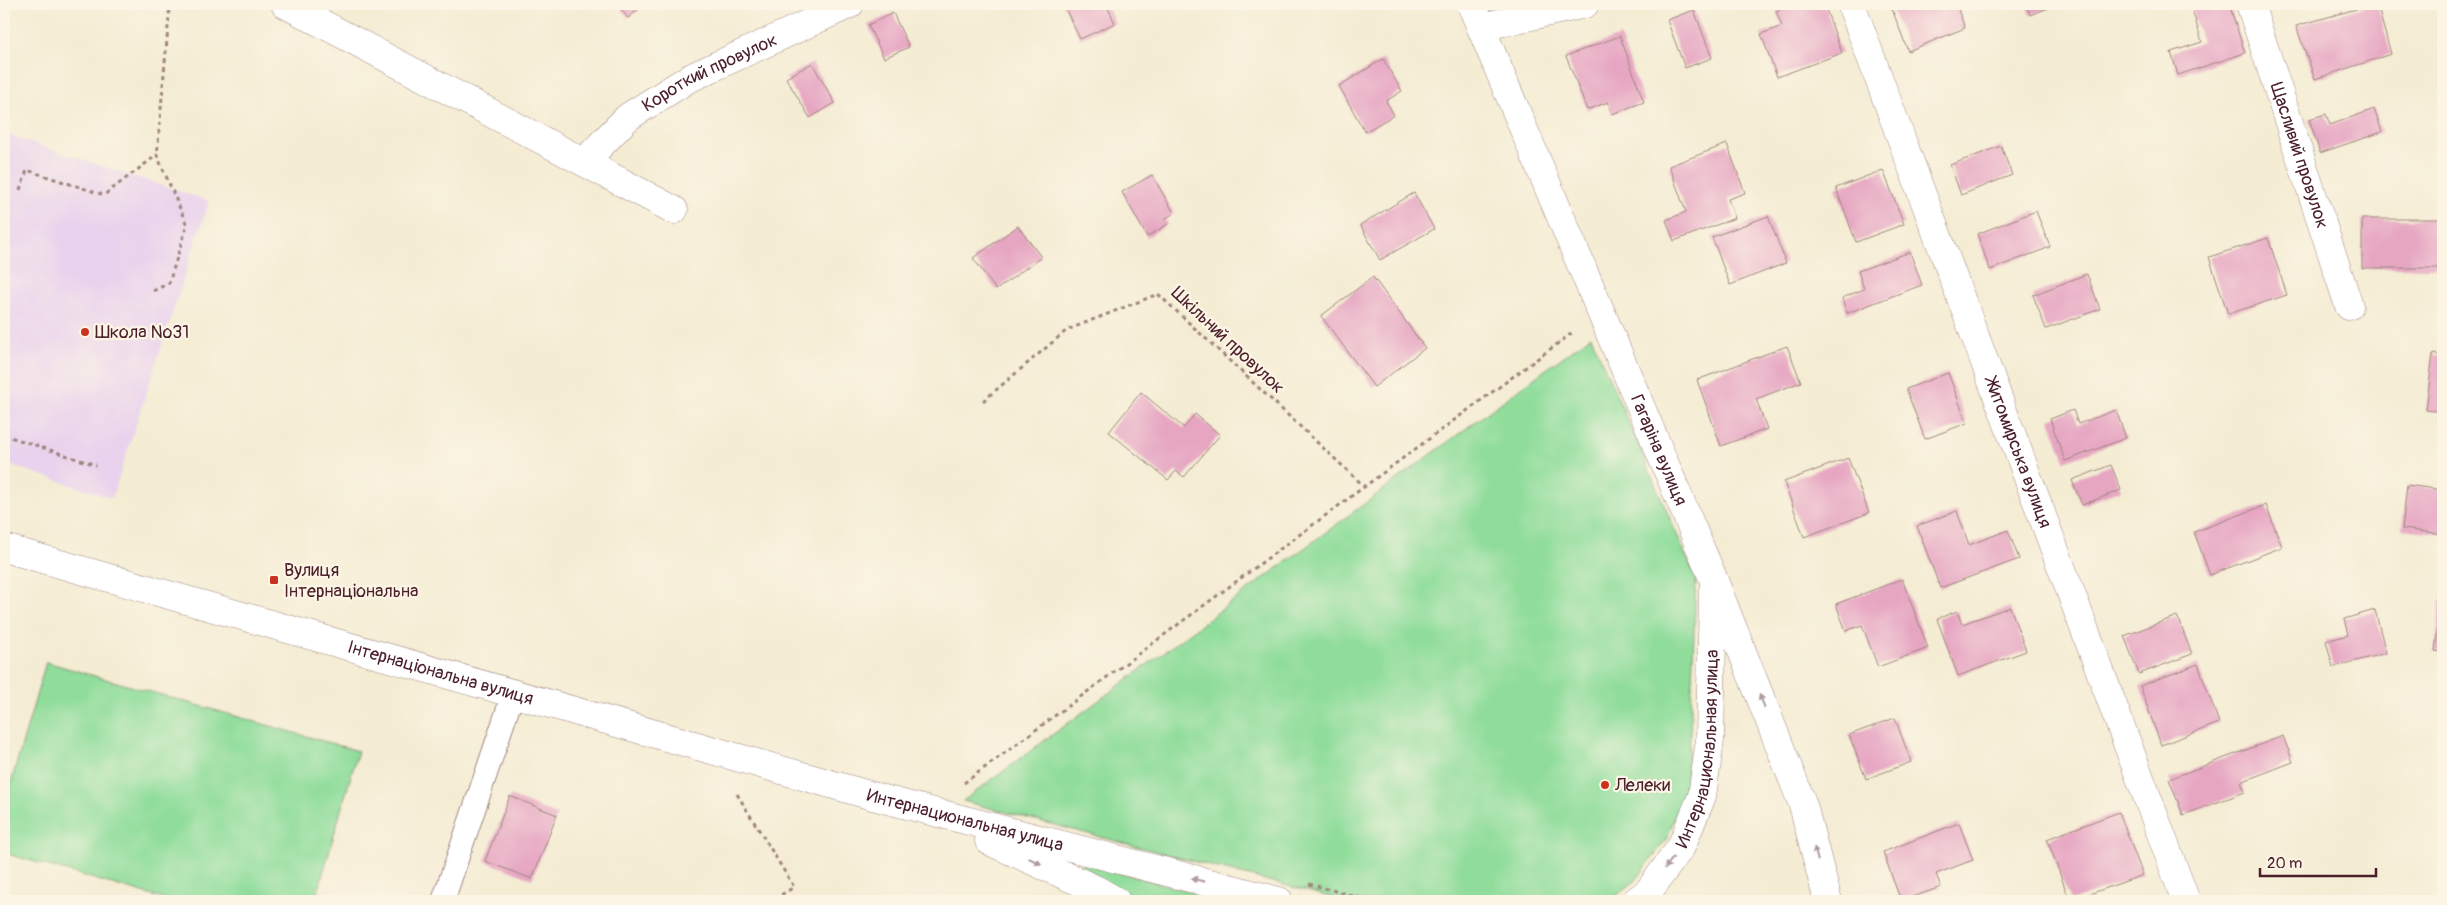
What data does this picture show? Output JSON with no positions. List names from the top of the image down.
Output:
{
  "streets": {
    "street": [
      "Короткий провулок",
      "Щасливий провулок",
      "Гагаріна вулиця",
      "Житомирська вулиця",
      "Інтернаціональна вулиця",
      "Интернациональная улица"
    ],
    "path": ["Шкільний провулок"]
  },
  "crossings": [
    ["Гагаріна вулиця", "Интернациональная улица"],
    ["Інтернаціональна вулиця", "Интернациональная улица"]
  ],
  "one_way": ["Гагаріна вулиця"],
  "places": {
    "other": ["Школа №31", "Лелеки"],
    "transit": ["Вулиця Інтернаціональна"]
  },
  "scale_bar": "20 m"
}
